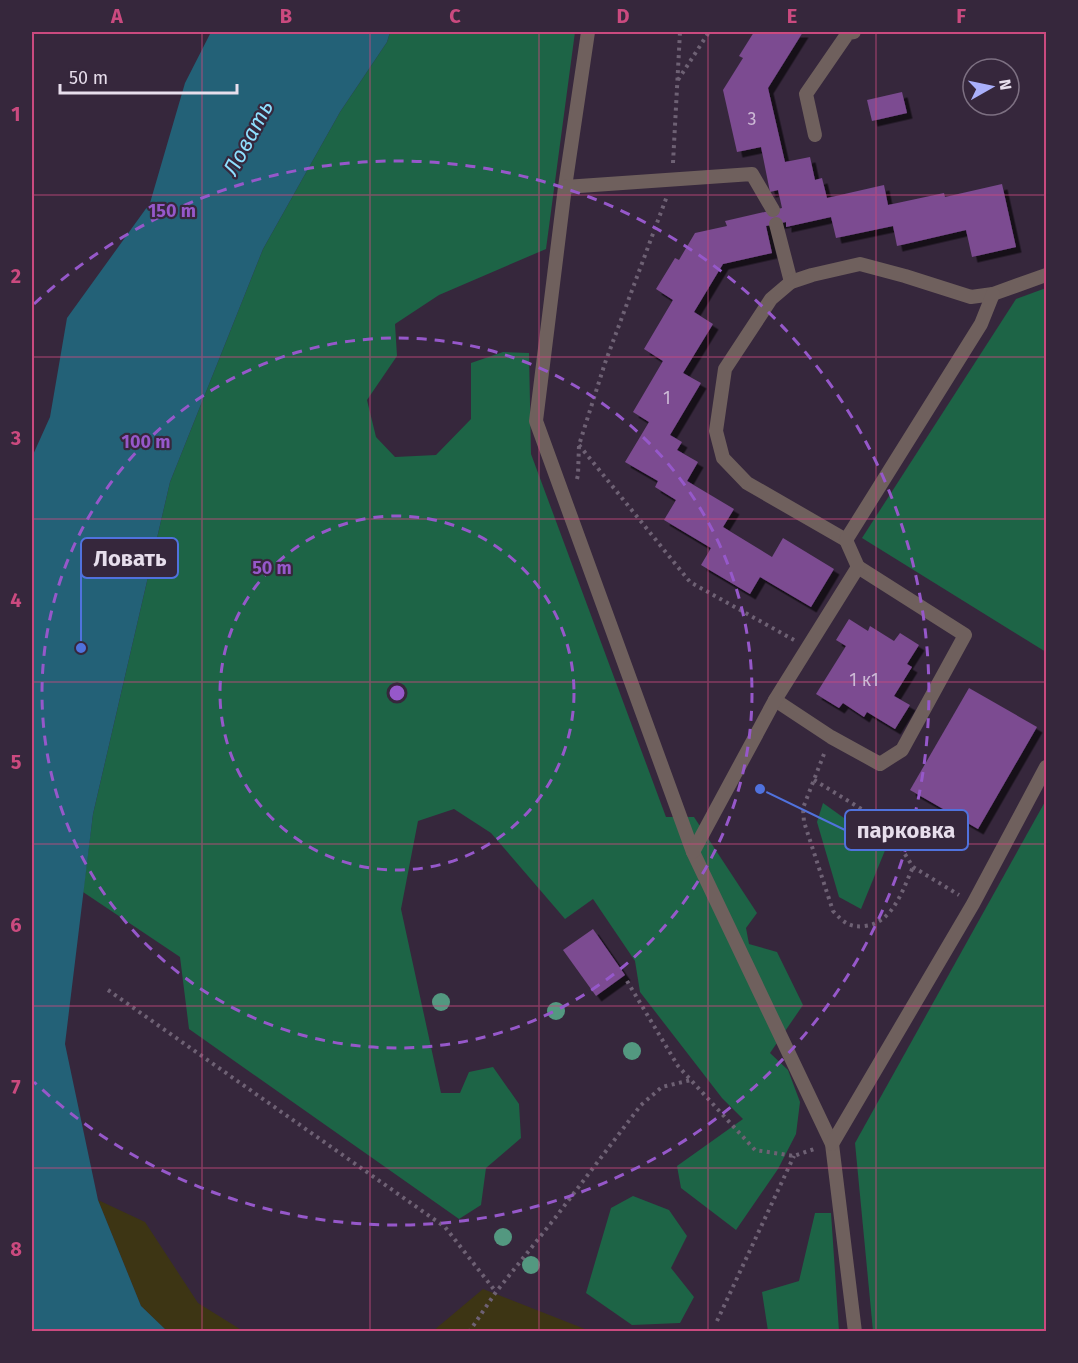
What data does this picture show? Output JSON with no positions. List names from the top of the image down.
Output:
{
  "water": ["Ловать"],
  "places": ["Ловать", "парковка"],
  "house_numbers": ["3", "1", "1 к1"],
  "scale_bar": "50 m",
  "north": "right",
  "grid": {
    "columns": [
      "A",
      "B",
      "C",
      "D",
      "E",
      "F"
    ],
    "rows": [
      "1",
      "2",
      "3",
      "4",
      "5",
      "6",
      "7",
      "8"
    ]
  },
  "rings": ["150 m", "100 m", "50 m"]
}
